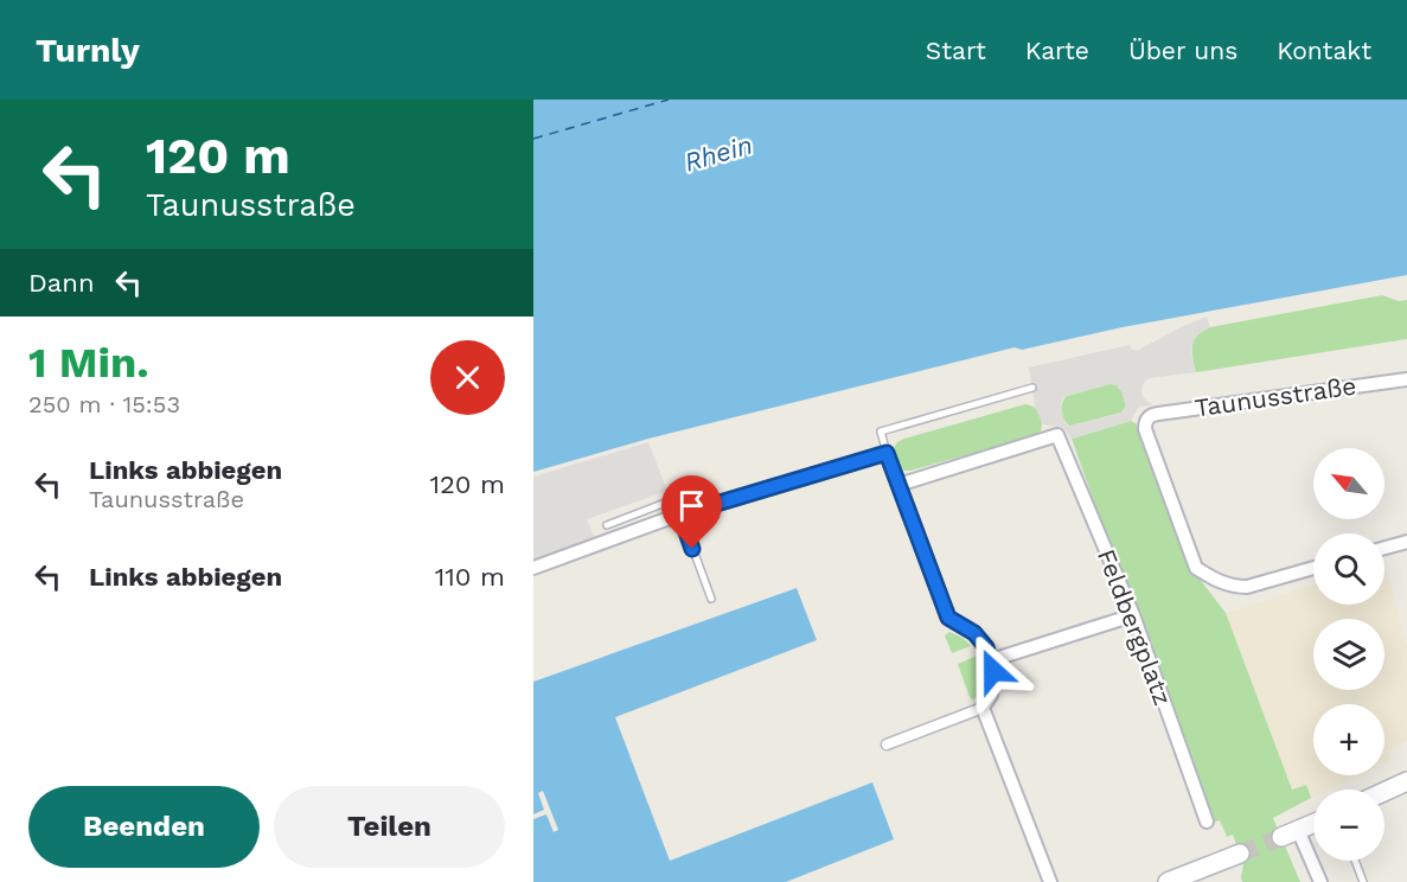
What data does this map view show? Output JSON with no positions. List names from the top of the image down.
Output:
{
  "streets": {
    "street": ["Taunusstraße", "Feldbergplatz"]
  },
  "water": ["Rhein"],
  "north": "top left",
  "page": {
    "header": "Turnly",
    "nav": [
      "Start",
      "Karte",
      "Über uns",
      "Kontakt"
    ],
    "turn": ["120 m", "Taunusstraße"],
    "then": "Dann",
    "heading": ["1 Min.", "250 m · 15:53"],
    "list": [
      {
        "name": "Links abbiegen",
        "note": "Taunusstraße",
        "value": "120 m"
      },
      {
        "name": "Links abbiegen",
        "value": "110 m"
      }
    ],
    "map_buttons": ["+", "−"],
    "buttons": ["Beenden", "Teilen"]
  }
}
